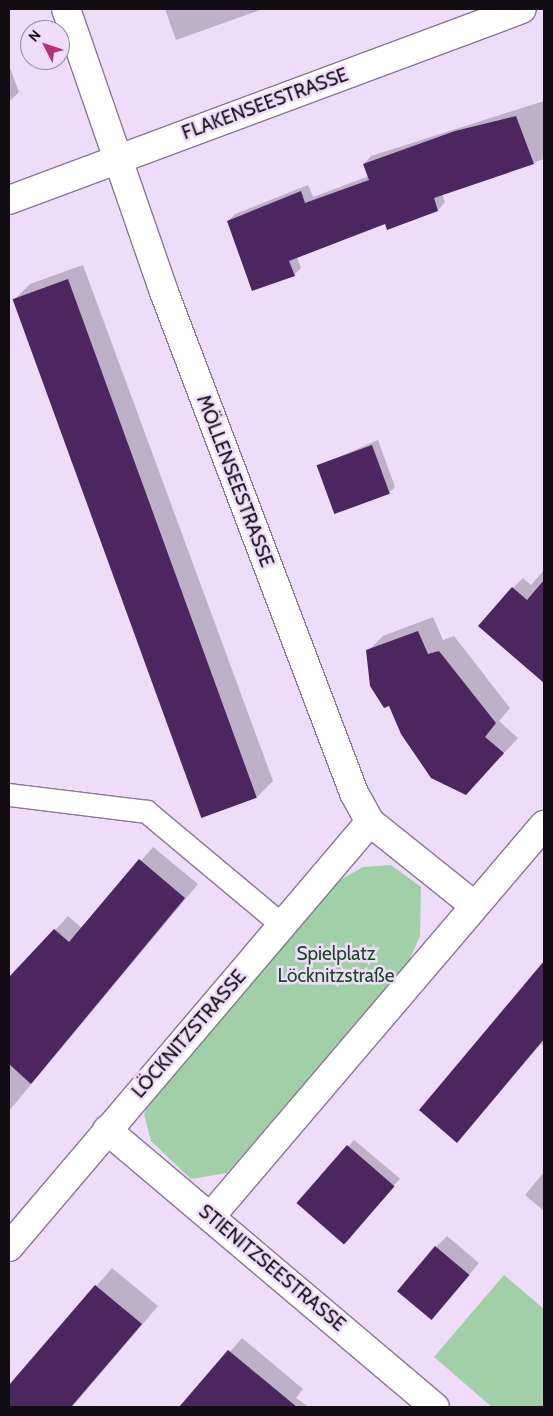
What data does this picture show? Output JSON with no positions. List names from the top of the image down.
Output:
{
  "streets": {
    "street": [
      "FLAKENSEESTRASSE",
      "MÖLLENSEESTRASSE",
      "LÖCKNITZSTRASSE",
      "STIENITZSEESTRASSE"
    ]
  },
  "crossings": [
    ["FLAKENSEESTRASSE", "MÖLLENSEESTRASSE"],
    ["MÖLLENSEESTRASSE", "LÖCKNITZSTRASSE"],
    ["LÖCKNITZSTRASSE", "STIENITZSEESTRASSE"]
  ],
  "parks": ["Spielplatz Löcknitzstraße"],
  "north": "top left"
}
